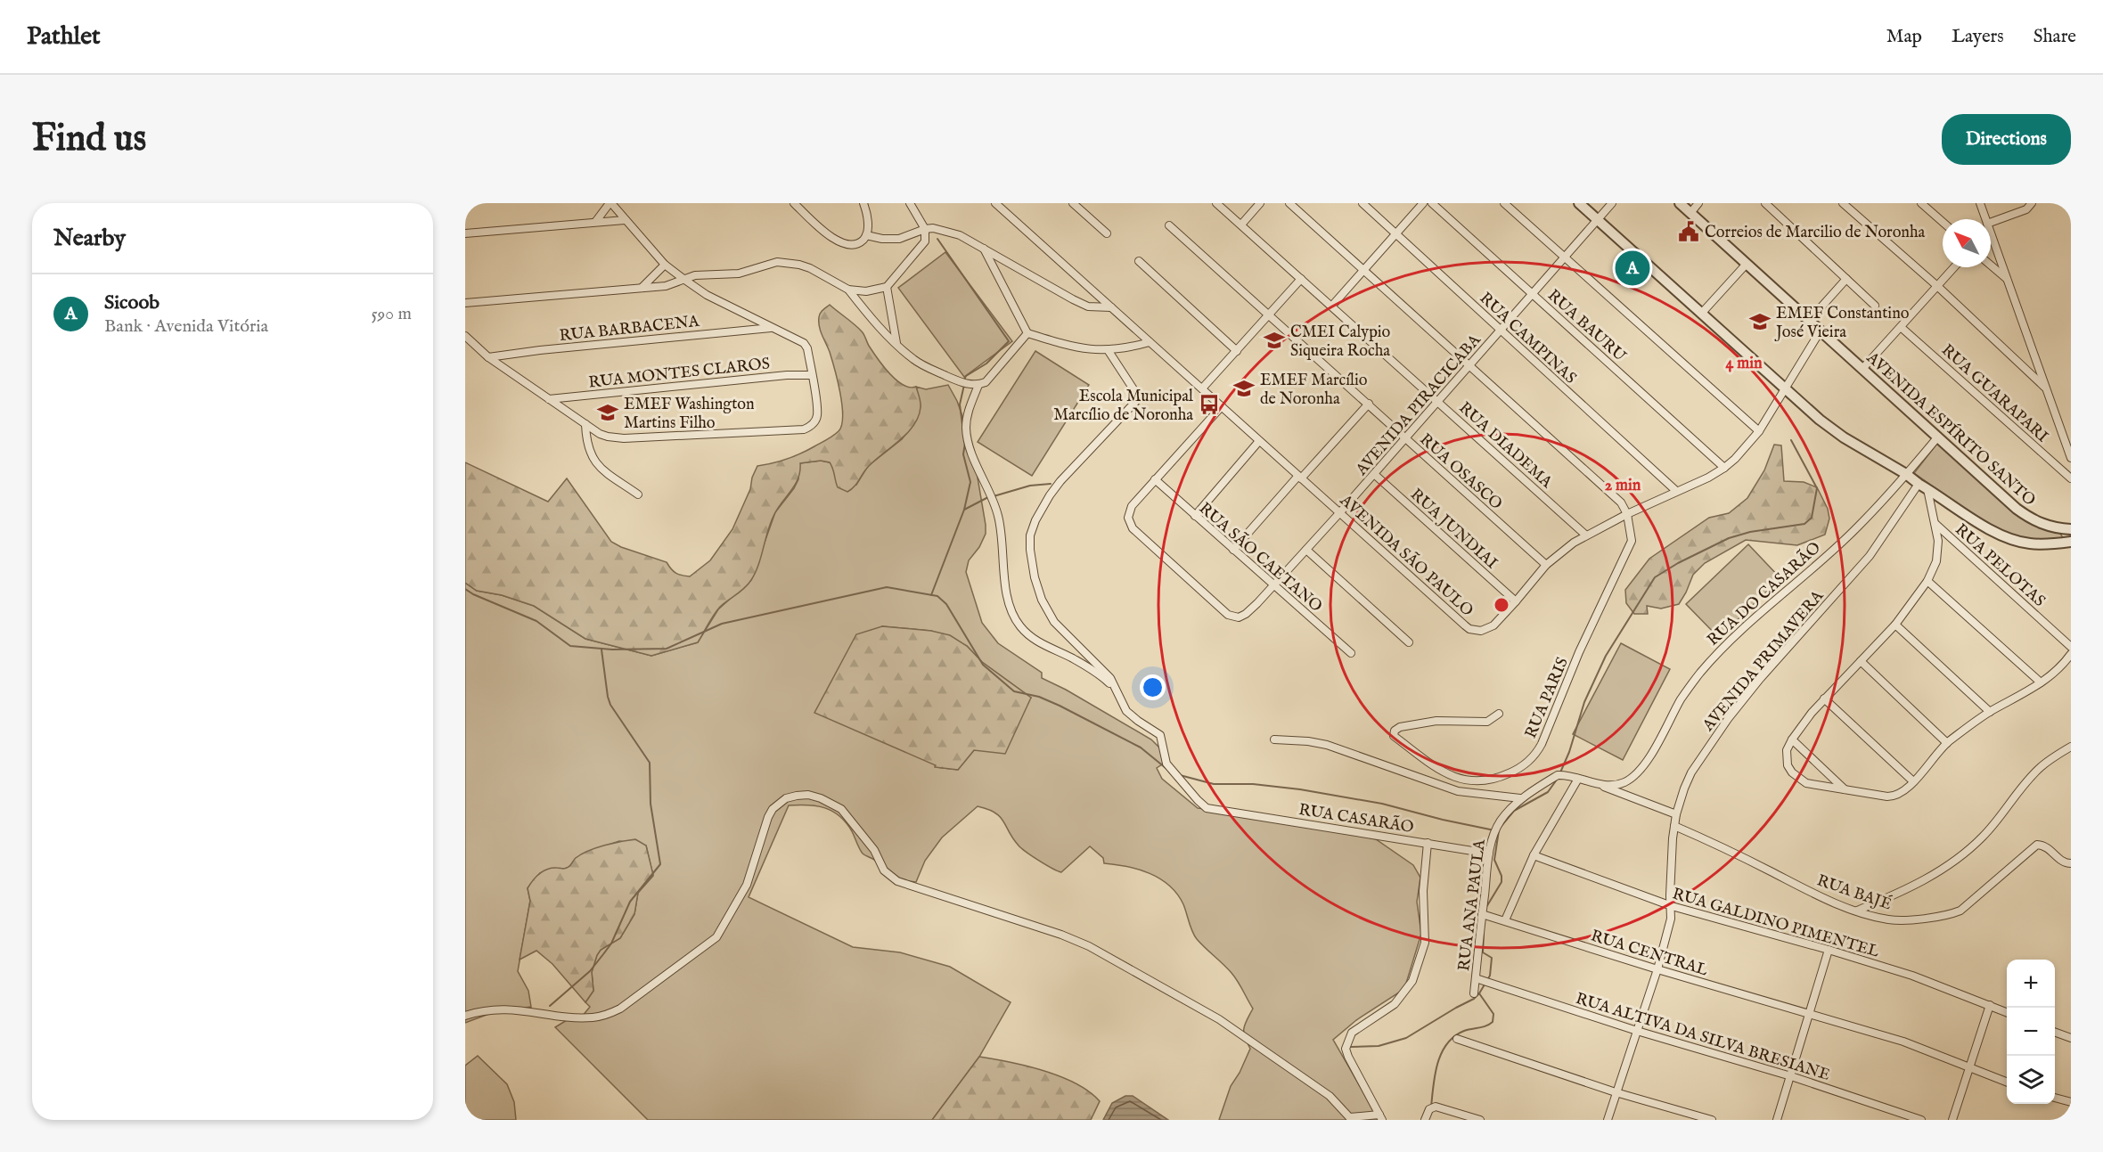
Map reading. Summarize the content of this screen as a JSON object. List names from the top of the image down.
{
  "streets": {
    "street": [
      "RUA BAURU",
      "RUA BARBACENA",
      "RUA CAMPINAS",
      "RUA MONTES CLAROS",
      "RUA GUARAPARI",
      "AVENIDA PIRACICABA",
      "AVENIDA ESPÍRITO SANTO",
      "RUA DIADEMA",
      "RUA OSASCO",
      "RUA JUNDIAI",
      "AVENIDA SÃO PAULO",
      "RUA SÃO CAETANO",
      "RUA PELOTAS",
      "RUA DO CASARÃO",
      "AVENIDA PRIMAVERA",
      "RUA PARIS",
      "RUA CASARÃO",
      "RUA BAJÉ",
      "RUA ANA PAULA",
      "RUA GALDINO PIMENTEL",
      "RUA CENTRAL",
      "RUA ALTIVA DA SILVA BRESIANE"
    ]
  },
  "crossings": [
    ["RUA BAURU", "AVENIDA PIRACICABA"],
    ["RUA BAURU", "AVENIDA SÃO PAULO"],
    ["RUA CAMPINAS", "AVENIDA PIRACICABA"],
    ["RUA CAMPINAS", "AVENIDA SÃO PAULO"],
    ["AVENIDA PIRACICABA", "RUA DIADEMA"],
    ["AVENIDA PIRACICABA", "RUA OSASCO"],
    ["AVENIDA PIRACICABA", "RUA JUNDIAI"],
    ["AVENIDA PIRACICABA", "AVENIDA SÃO PAULO"],
    ["AVENIDA PIRACICABA", "RUA SÃO CAETANO"],
    ["AVENIDA ESPÍRITO SANTO", "AVENIDA SÃO PAULO"],
    ["AVENIDA ESPÍRITO SANTO", "RUA DO CASARÃO"],
    ["RUA DIADEMA", "AVENIDA SÃO PAULO"],
    ["RUA OSASCO", "AVENIDA SÃO PAULO"],
    ["RUA JUNDIAI", "AVENIDA SÃO PAULO"],
    ["AVENIDA SÃO PAULO", "RUA PARIS"],
    ["RUA DO CASARÃO", "RUA ANA PAULA"],
    ["AVENIDA PRIMAVERA", "RUA BAJÉ"],
    ["AVENIDA PRIMAVERA", "RUA GALDINO PIMENTEL"],
    ["AVENIDA PRIMAVERA", "RUA CENTRAL"],
    ["AVENIDA PRIMAVERA", "RUA ALTIVA DA SILVA BRESIANE"],
    ["RUA CASARÃO", "RUA ANA PAULA"],
    ["RUA ANA PAULA", "RUA CENTRAL"],
    ["RUA ANA PAULA", "RUA ALTIVA DA SILVA BRESIANE"]
  ],
  "places": {
    "public building": ["Correios de Marcilio de Noronha"],
    "school or university": [
      "EMEF Constantino José Vieira",
      "CMEI Calypio Siqueira Rocha",
      "EMEF Marcílio de Noronha",
      "EMEF Washington Martins Filho"
    ],
    "bus stop": ["Escola Municipal Marcílio de Noronha"]
  },
  "north": "top left",
  "page": {
    "header": "Pathlet",
    "nav": ["Map", "Layers", "Share"],
    "buttons": "Directions",
    "title": "Find us",
    "heading": "Nearby",
    "pins": "A",
    "list": [
      {
        "mark": "A",
        "name": "Sicoob",
        "note": "Bank · Avenida Vitória",
        "value": "590 m"
      }
    ],
    "map_buttons": ["+", "−"]
  },
  "rings": ["4 min", "2 min"]
}
